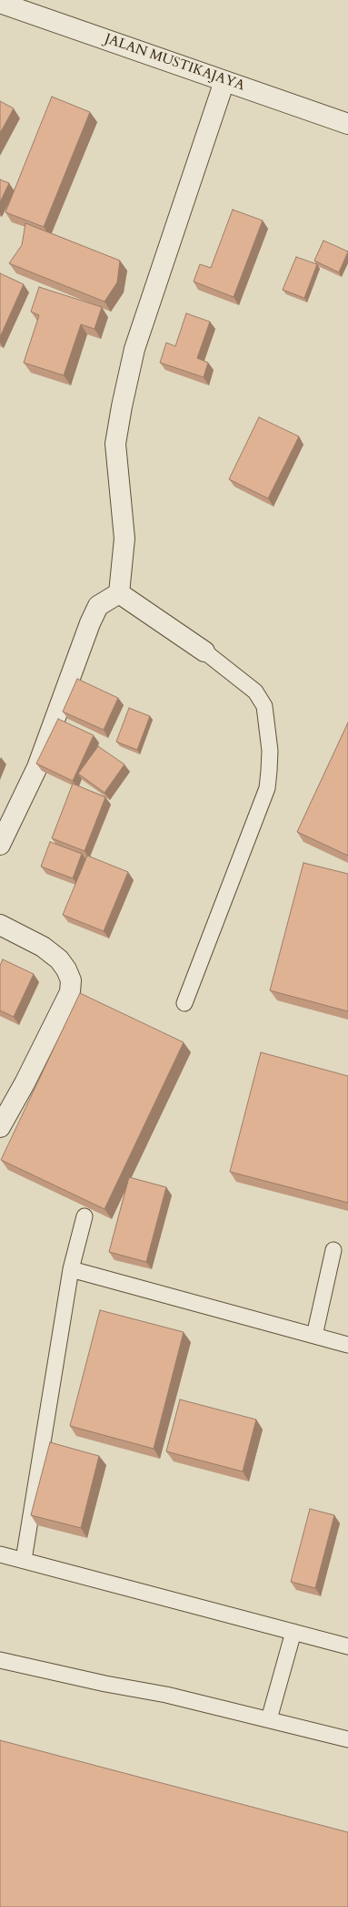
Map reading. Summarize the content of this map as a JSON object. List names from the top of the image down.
{
  "streets": {
    "street": ["JALAN MUSTIKAJAYA"]
  }
}
